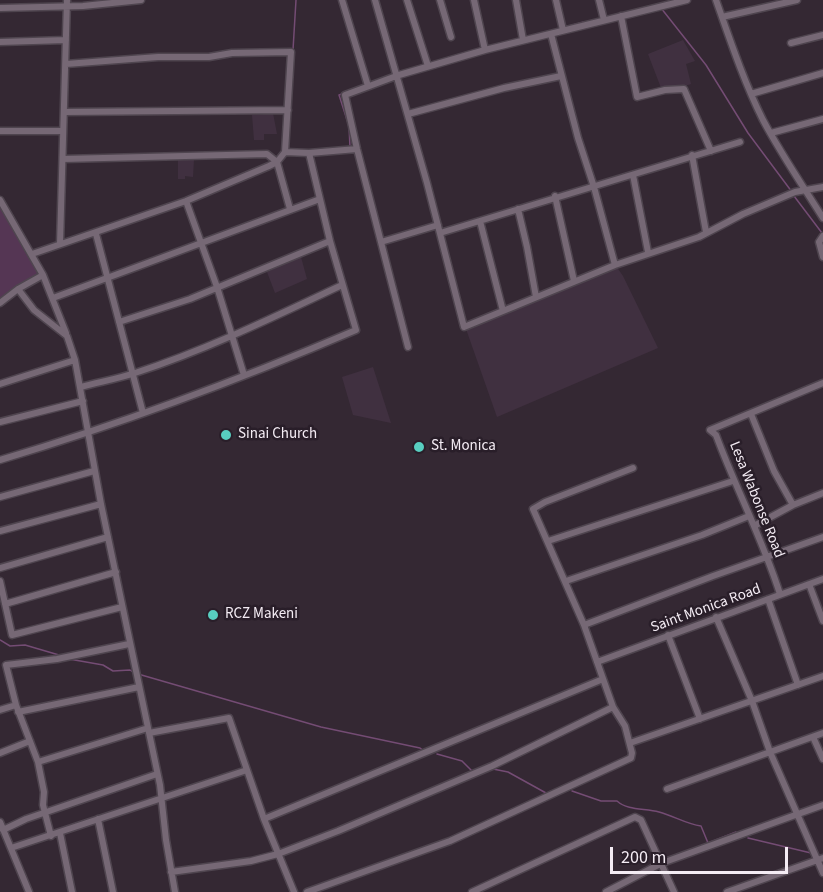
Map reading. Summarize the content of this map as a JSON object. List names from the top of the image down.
{
  "streets": {
    "street": ["Lesa Wabonse Road", "Saint Monica Road"]
  },
  "crossings": [
    ["Lesa Wabonse Road", "Saint Monica Road"]
  ],
  "places": ["Sinai Church", "St. Monica", "RCZ Makeni"],
  "scale_bar": "200 m"
}
